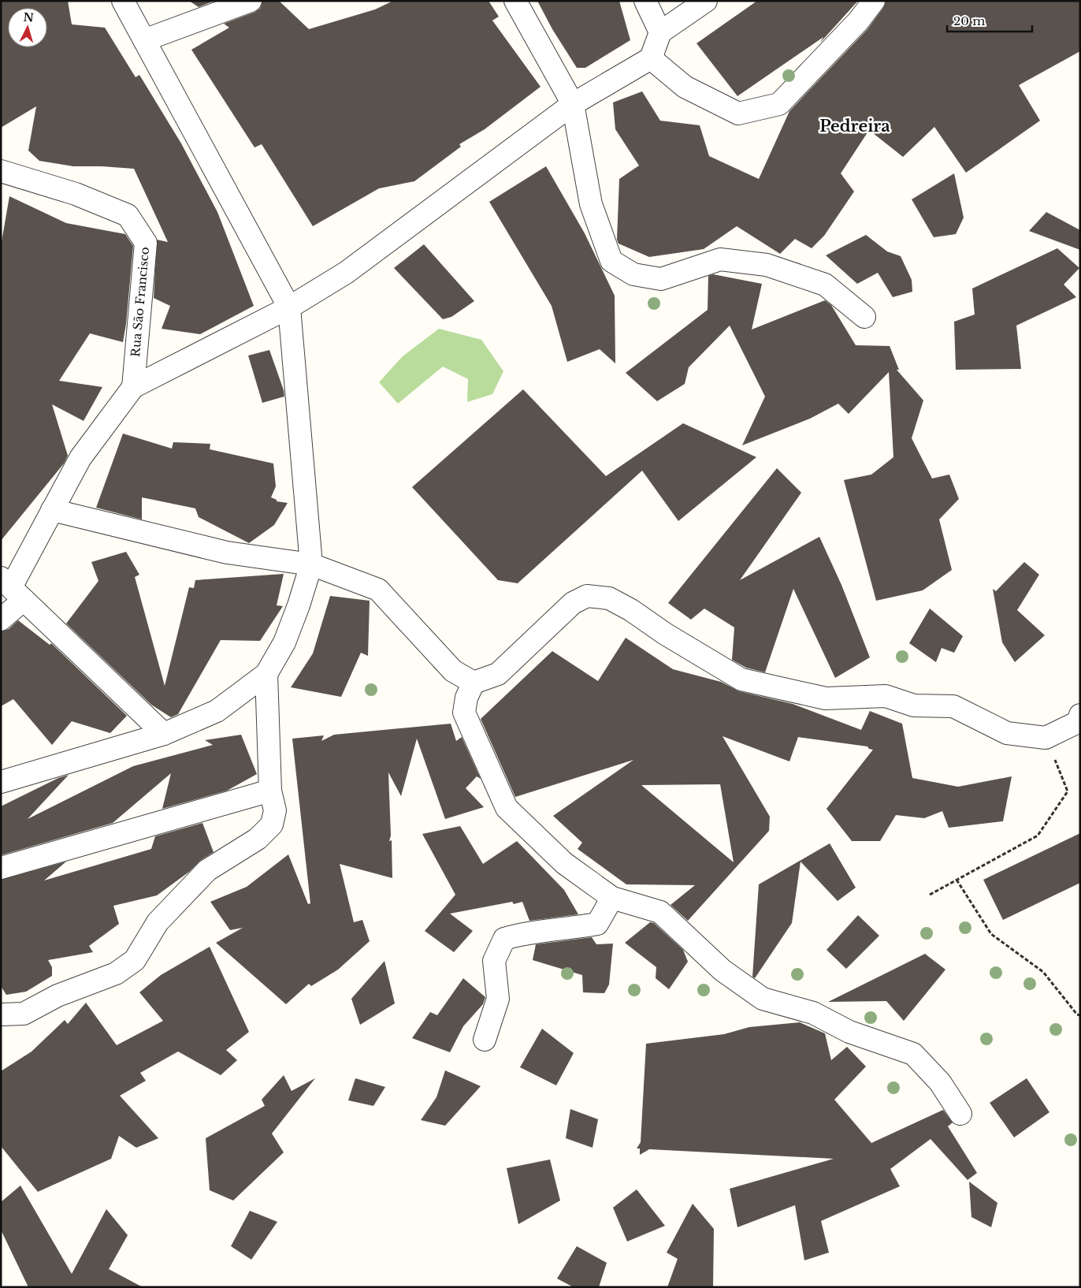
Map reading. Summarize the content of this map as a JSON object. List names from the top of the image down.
{
  "streets": {
    "street": ["Rua São Francisco"]
  },
  "districts": ["Pedreira"],
  "scale_bar": "20 m",
  "north": "top"
}
